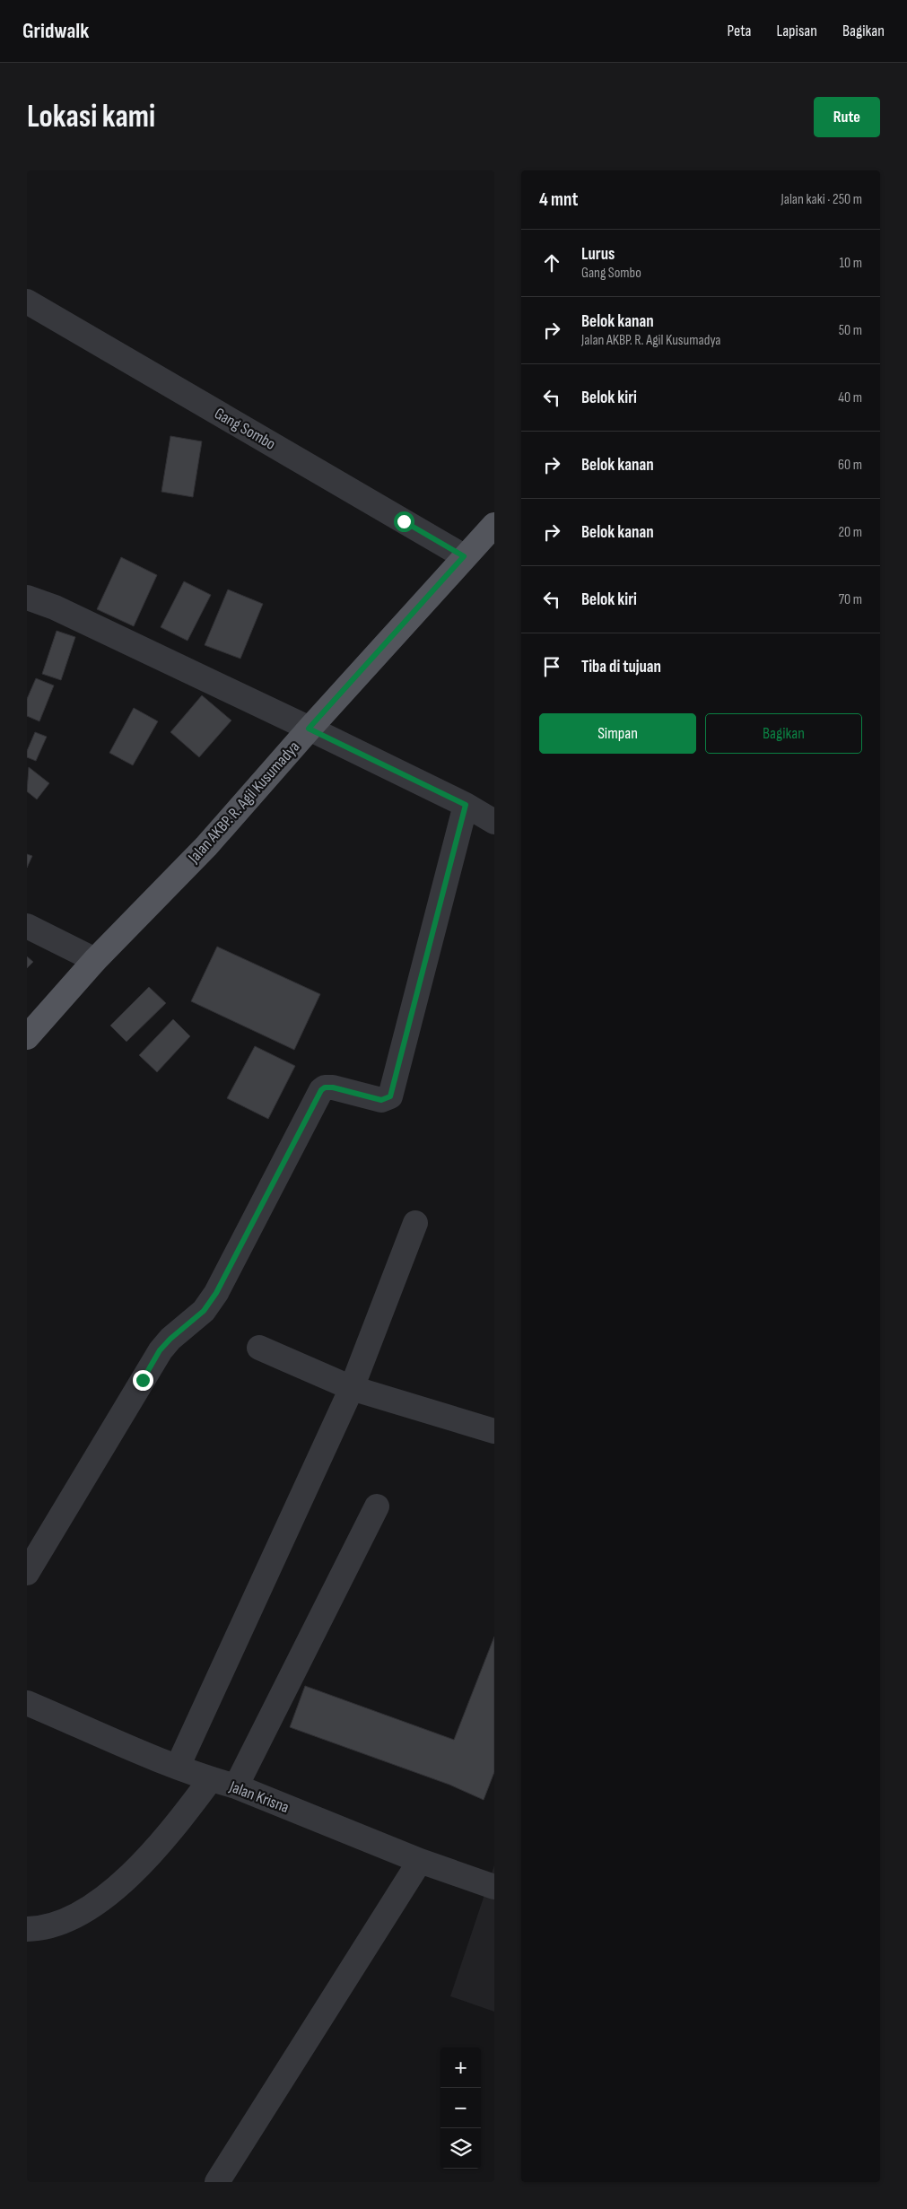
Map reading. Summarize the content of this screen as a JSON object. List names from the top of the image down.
{
  "streets": {
    "main road": ["Jalan AKBP. R. Agil Kusumadya"],
    "street": ["Gang Sombo", "Jalan Krisna"]
  },
  "crossings": [
    ["Gang Sombo", "Jalan AKBP. R. Agil Kusumadya"]
  ],
  "page": {
    "header": "Gridwalk",
    "nav": ["Peta", "Lapisan", "Bagikan"],
    "buttons": [
      "Rute",
      ["Simpan", "Bagikan"]
    ],
    "title": "Lokasi kami",
    "heading": ["4 mnt", "Jalan kaki · 250 m"],
    "list": [
      ["Lurus", "Gang Sombo", "10 m"],
      ["Belok kanan", "Jalan AKBP. R. Agil Kusumadya", "50 m"],
      ["Belok kiri", "40 m"],
      ["Belok kanan", "60 m"],
      ["Belok kanan", "20 m"],
      ["Belok kiri", "70 m"],
      "Tiba di tujuan"
    ],
    "map_buttons": ["+", "−"]
  }
}
